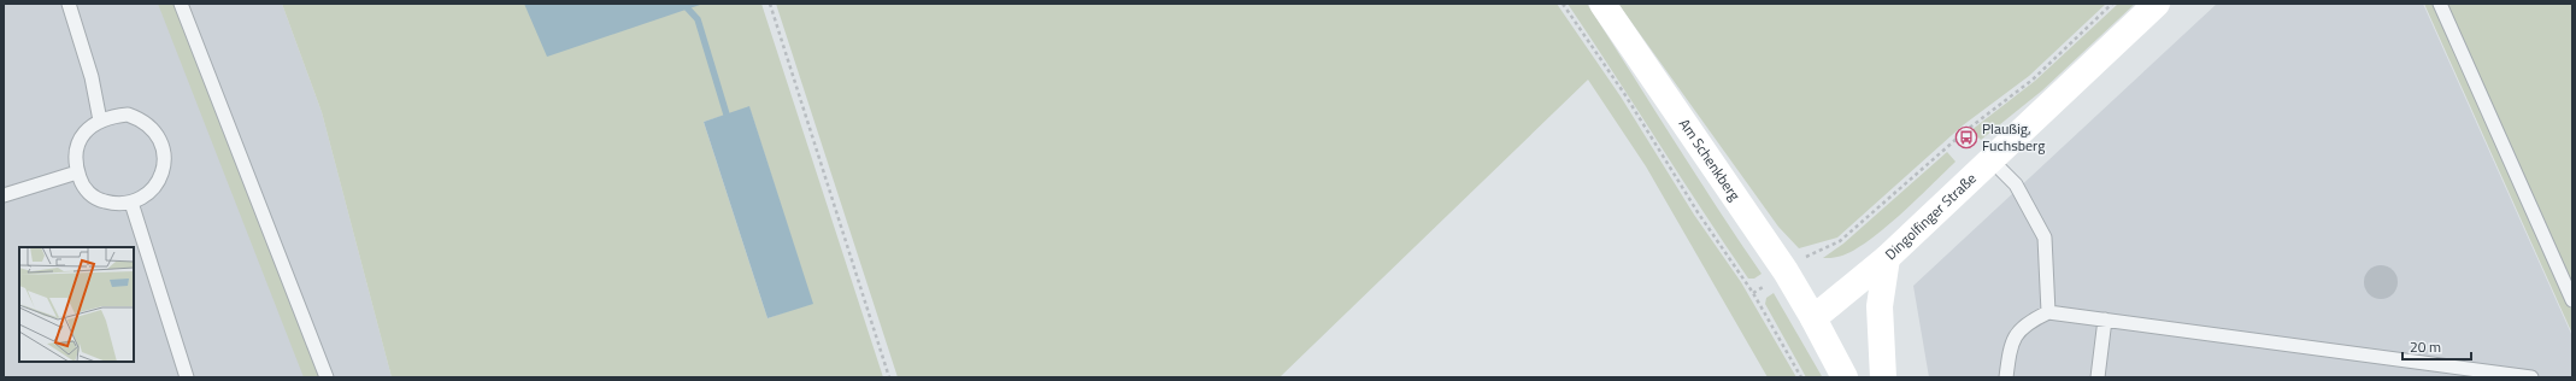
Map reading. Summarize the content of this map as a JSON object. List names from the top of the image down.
{
  "streets": {
    "street": ["Am Schenkberg", "Dingolfinger Straße"]
  },
  "crossings": [
    ["Am Schenkberg", "Dingolfinger Straße"]
  ],
  "places": {
    "bus stop": ["Plaußig, Fuchsberg"]
  },
  "scale_bar": "20 m"
}
